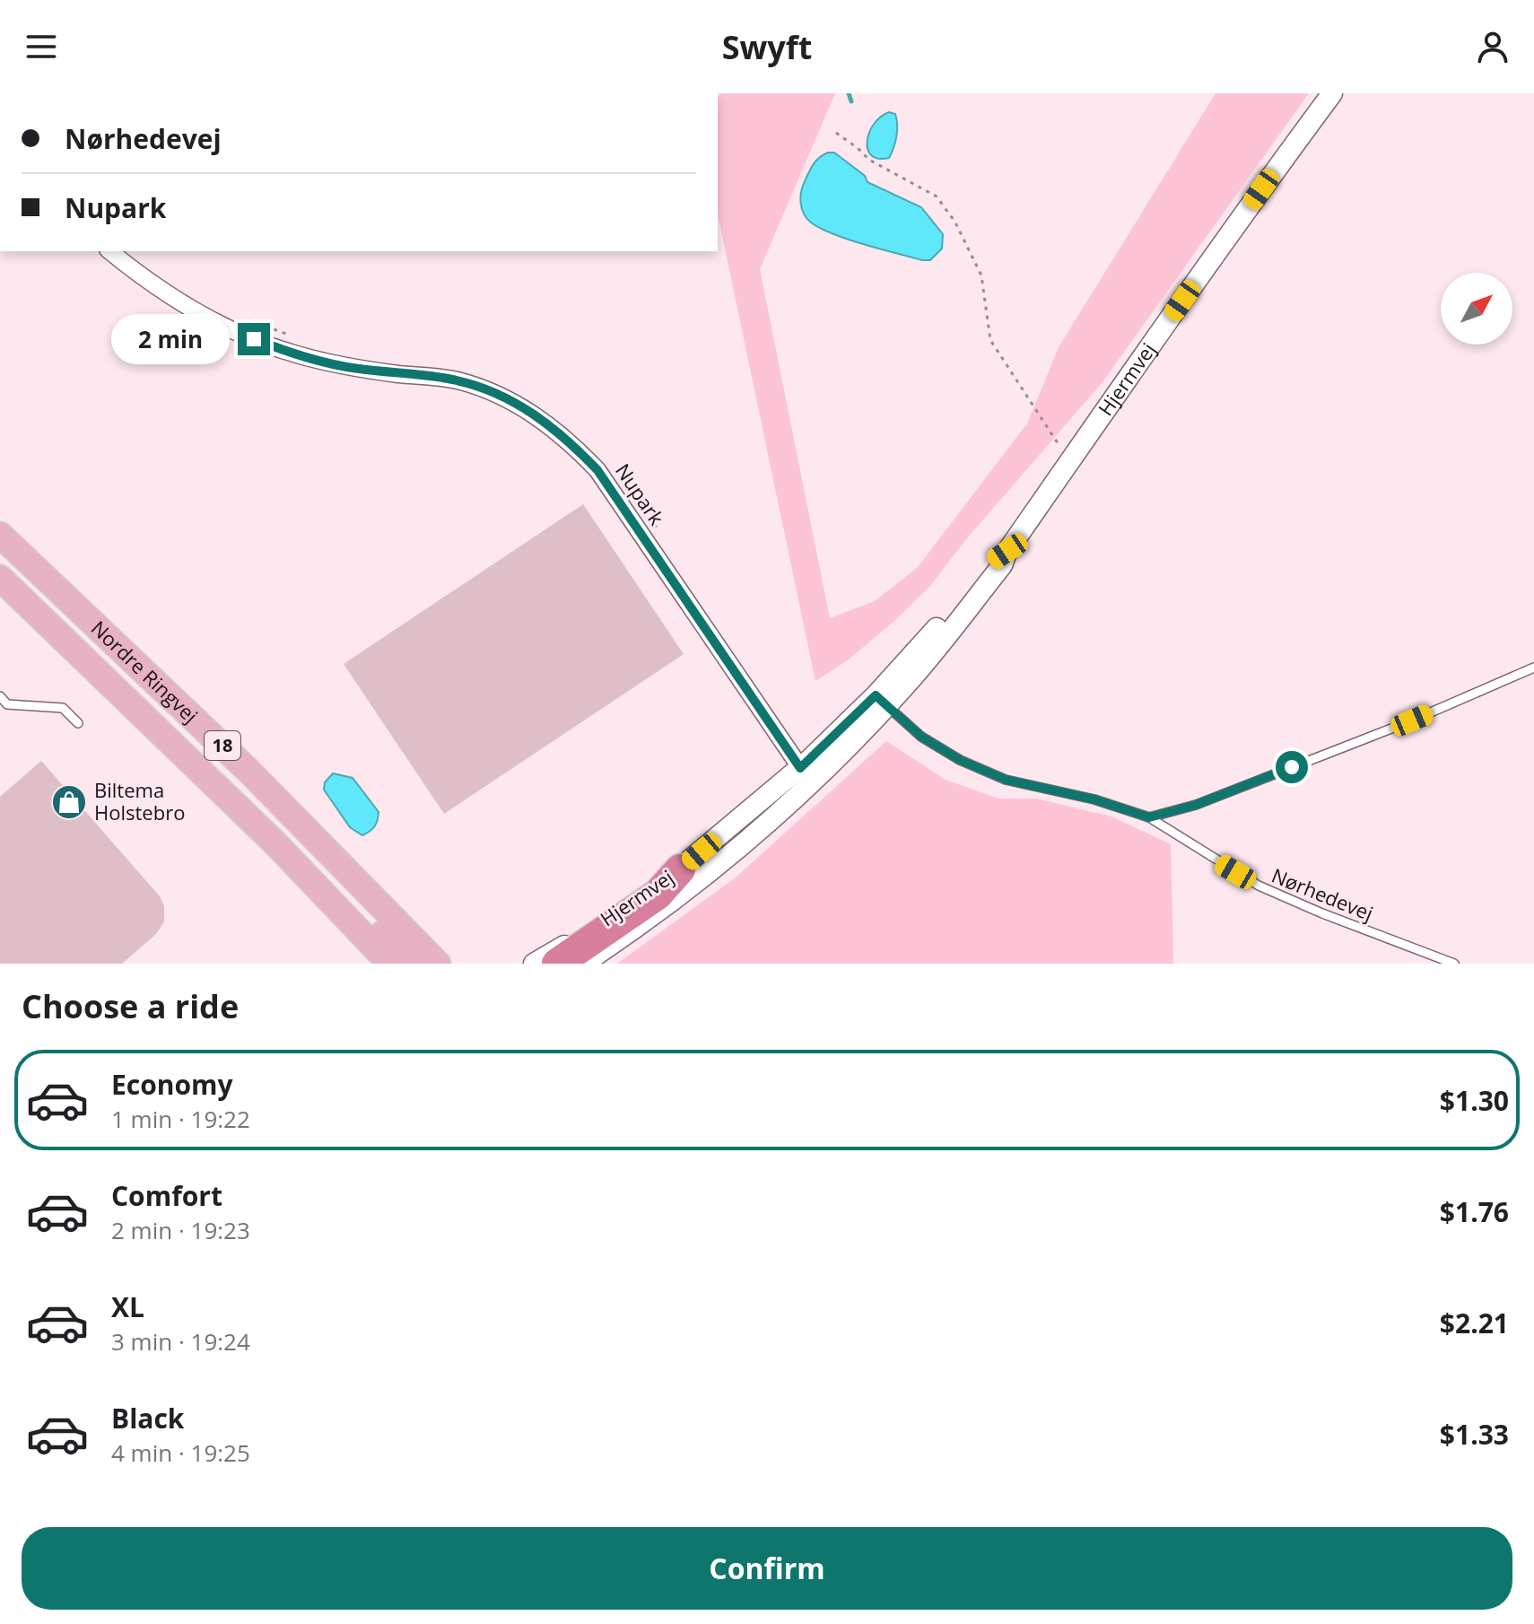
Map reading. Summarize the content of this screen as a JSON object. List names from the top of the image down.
{
  "streets": {
    "main road": ["Nordre Ringvej", "18"],
    "street": ["Hjermvej", "Nupark"],
    "lane": ["Nørhedevej"]
  },
  "crossings": [
    ["Hjermvej", "Nupark"],
    ["Hjermvej", "Nørhedevej"]
  ],
  "places": {
    "shop": ["Biltema Holstebro"]
  },
  "north": "top right",
  "page": {
    "header": "Swyft",
    "banner": ["Nørhedevej", "Nupark"],
    "bubble": "2 min",
    "heading": "Choose a ride",
    "list": [
      {
        "name": "Economy",
        "note": "1 min · 19:22",
        "value": "$1.30"
      },
      {
        "name": "Comfort",
        "note": "2 min · 19:23",
        "value": "$1.76"
      },
      {
        "name": "XL",
        "note": "3 min · 19:24",
        "value": "$2.21"
      },
      {
        "name": "Black",
        "note": "4 min · 19:25",
        "value": "$1.33"
      }
    ],
    "buttons": "Confirm"
  }
}
